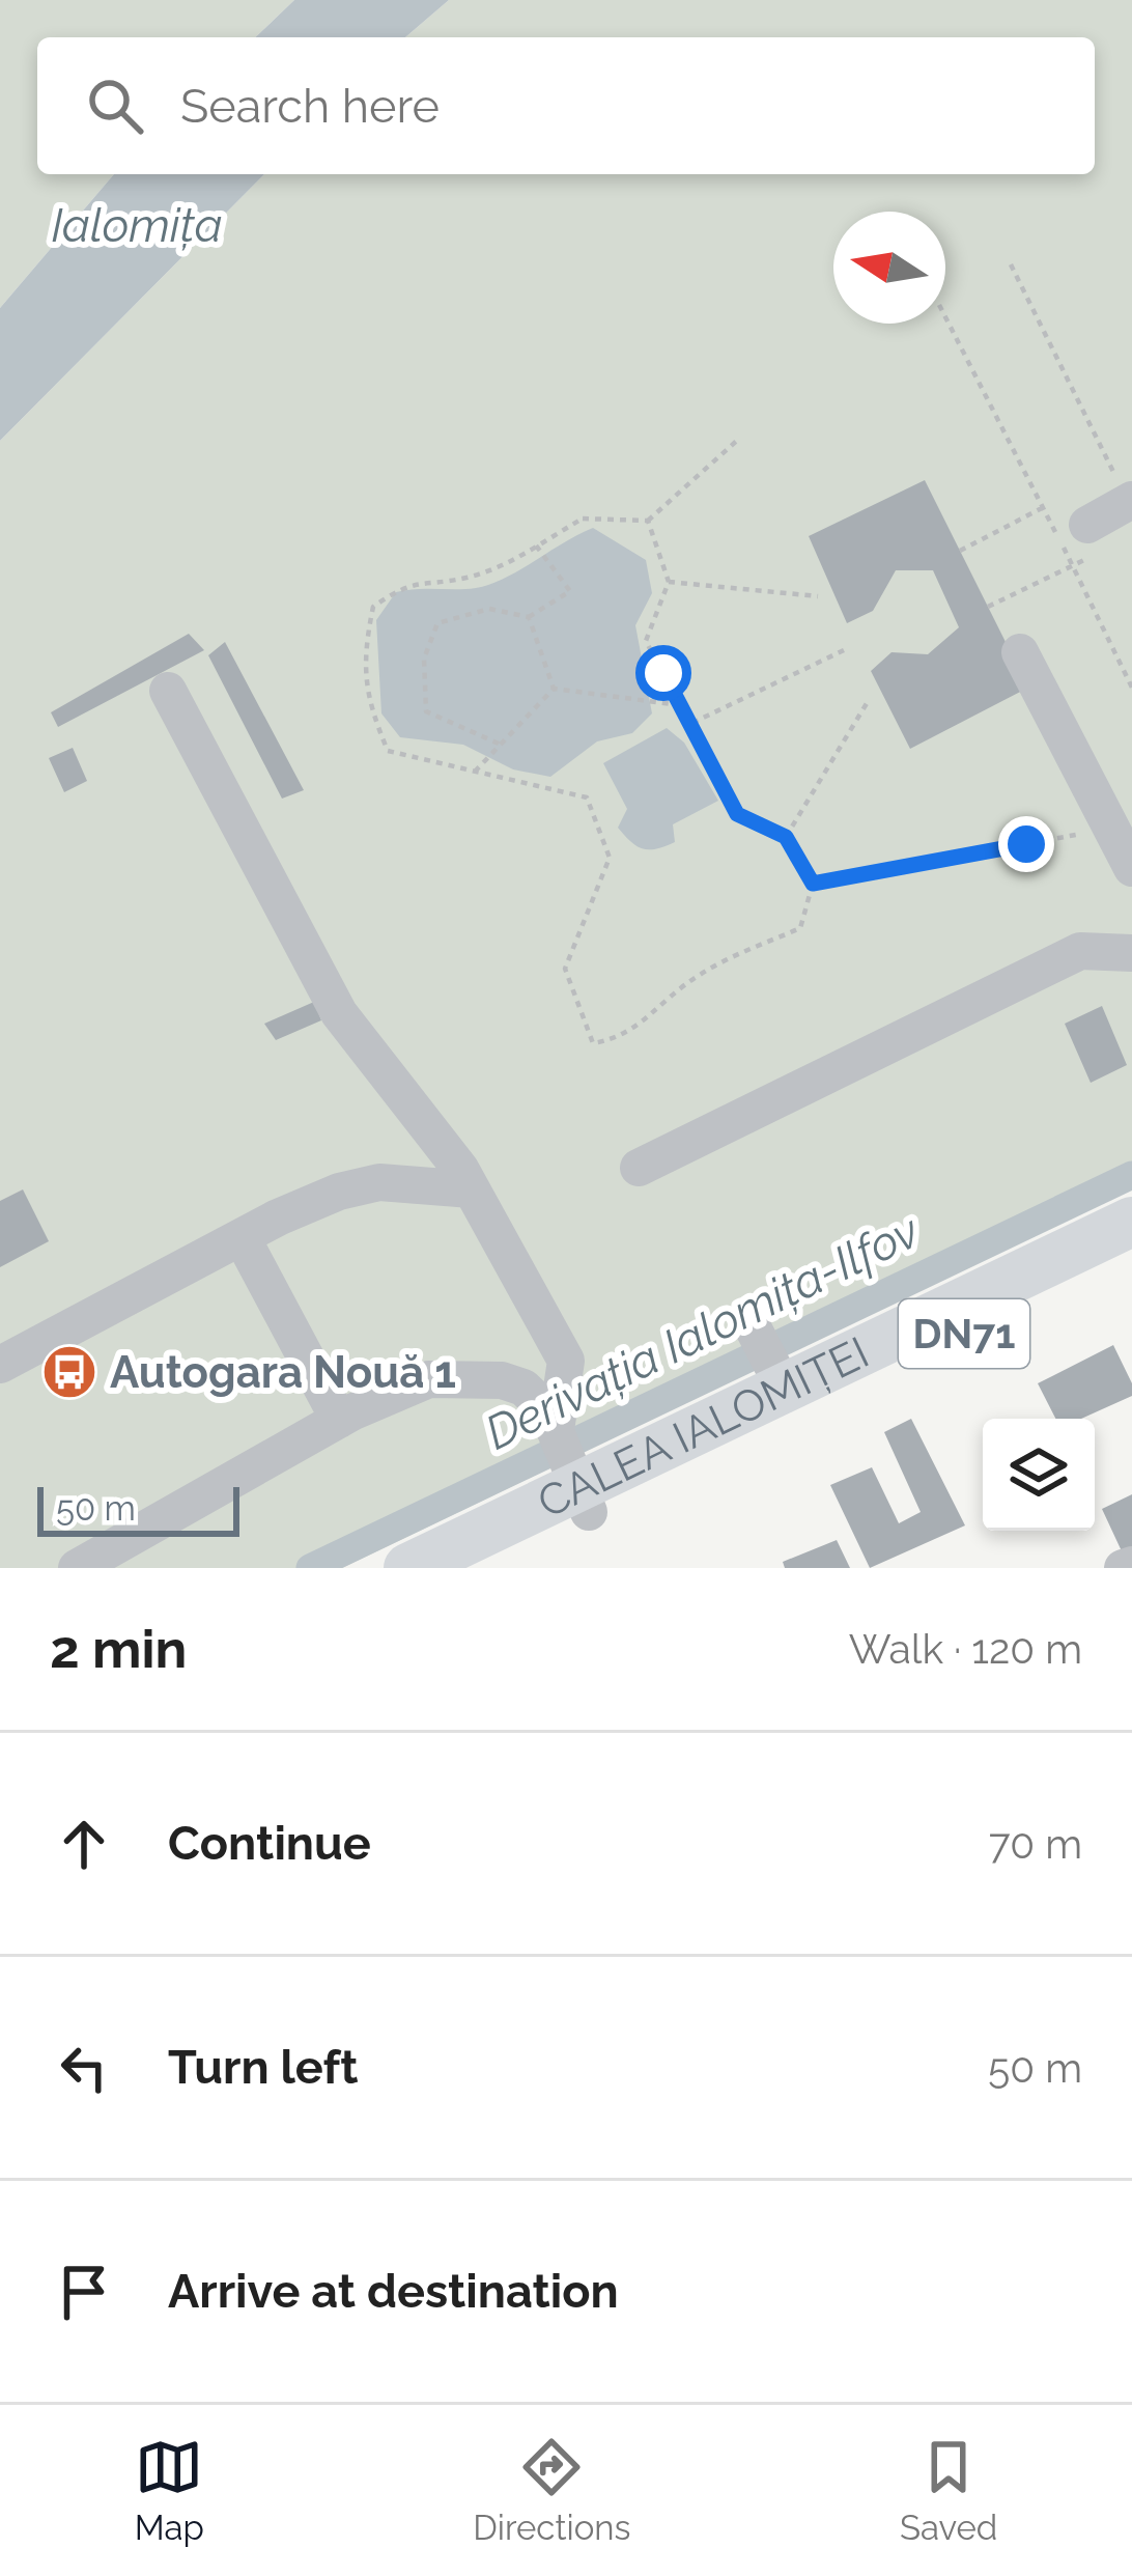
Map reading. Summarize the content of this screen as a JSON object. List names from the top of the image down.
{
  "streets": {
    "main road": ["DN71", "CALEA IALOMIȚEI"]
  },
  "water": ["Ialomița", "Derivația Ialomița-Ilfov"],
  "places": {
    "bus stop": ["Autogara Nouă 1"]
  },
  "scale_bar": "50 m",
  "north": "left",
  "page": {
    "search": "Search here",
    "scale": "50 m",
    "heading": ["2 min", "Walk · 120 m"],
    "list": [
      ["Continue", "70 m"],
      ["Turn left", "50 m"],
      "Arrive at destination"
    ],
    "nav": ["Map", "Directions", "Saved"]
  }
}
